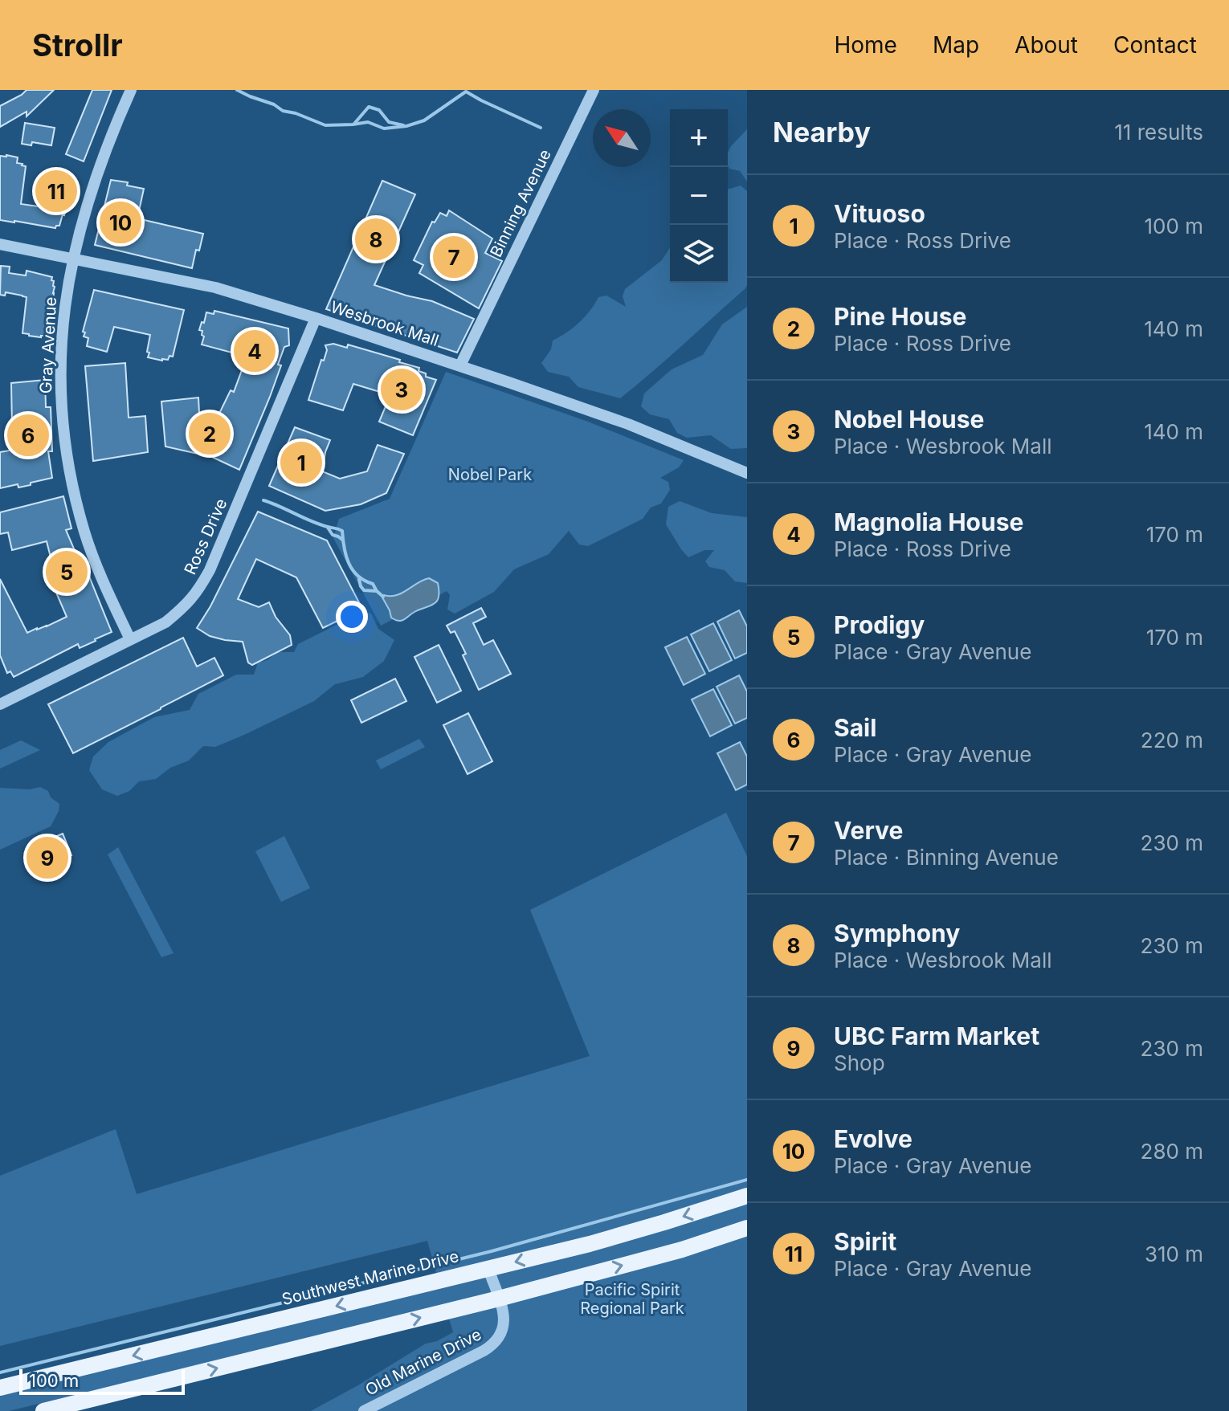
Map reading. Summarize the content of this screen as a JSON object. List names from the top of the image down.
{
  "streets": {
    "main road": ["Southwest Marine Drive"],
    "street": [
      "Binning Avenue",
      "Wesbrook Mall",
      "Gray Avenue",
      "Ross Drive",
      "Old Marine Drive"
    ]
  },
  "crossings": [
    ["Binning Avenue", "Wesbrook Mall"],
    ["Wesbrook Mall", "Gray Avenue"],
    ["Wesbrook Mall", "Ross Drive"],
    ["Gray Avenue", "Ross Drive"],
    ["Southwest Marine Drive", "Old Marine Drive"]
  ],
  "parks": ["Nobel Park", "Pacific Spirit Regional Park"],
  "scale_bar": "100 m",
  "north": "top left",
  "page": {
    "header": "Strollr",
    "nav": [
      "Home",
      "Map",
      "About",
      "Contact"
    ],
    "heading": ["Nearby", "11 results"],
    "map_buttons": ["+", "−"],
    "pins": [
      "11",
      "10",
      "8",
      "7",
      "4",
      "3",
      "2",
      "6",
      "1",
      "5",
      "9"
    ],
    "list": [
      {
        "mark": "1",
        "name": "Vituoso",
        "note": "Place · Ross Drive",
        "value": "100 m"
      },
      {
        "mark": "2",
        "name": "Pine House",
        "note": "Place · Ross Drive",
        "value": "140 m"
      },
      {
        "mark": "3",
        "name": "Nobel House",
        "note": "Place · Wesbrook Mall",
        "value": "140 m"
      },
      {
        "mark": "4",
        "name": "Magnolia House",
        "note": "Place · Ross Drive",
        "value": "170 m"
      },
      {
        "mark": "5",
        "name": "Prodigy",
        "note": "Place · Gray Avenue",
        "value": "170 m"
      },
      {
        "mark": "6",
        "name": "Sail",
        "note": "Place · Gray Avenue",
        "value": "220 m"
      },
      {
        "mark": "7",
        "name": "Verve",
        "note": "Place · Binning Avenue",
        "value": "230 m"
      },
      {
        "mark": "8",
        "name": "Symphony",
        "note": "Place · Wesbrook Mall",
        "value": "230 m"
      },
      {
        "mark": "9",
        "name": "UBC Farm Market",
        "note": "Shop",
        "value": "230 m"
      },
      {
        "mark": "10",
        "name": "Evolve",
        "note": "Place · Gray Avenue",
        "value": "280 m"
      },
      {
        "mark": "11",
        "name": "Spirit",
        "note": "Place · Gray Avenue",
        "value": "310 m"
      }
    ],
    "scale": "100 m"
  }
}
